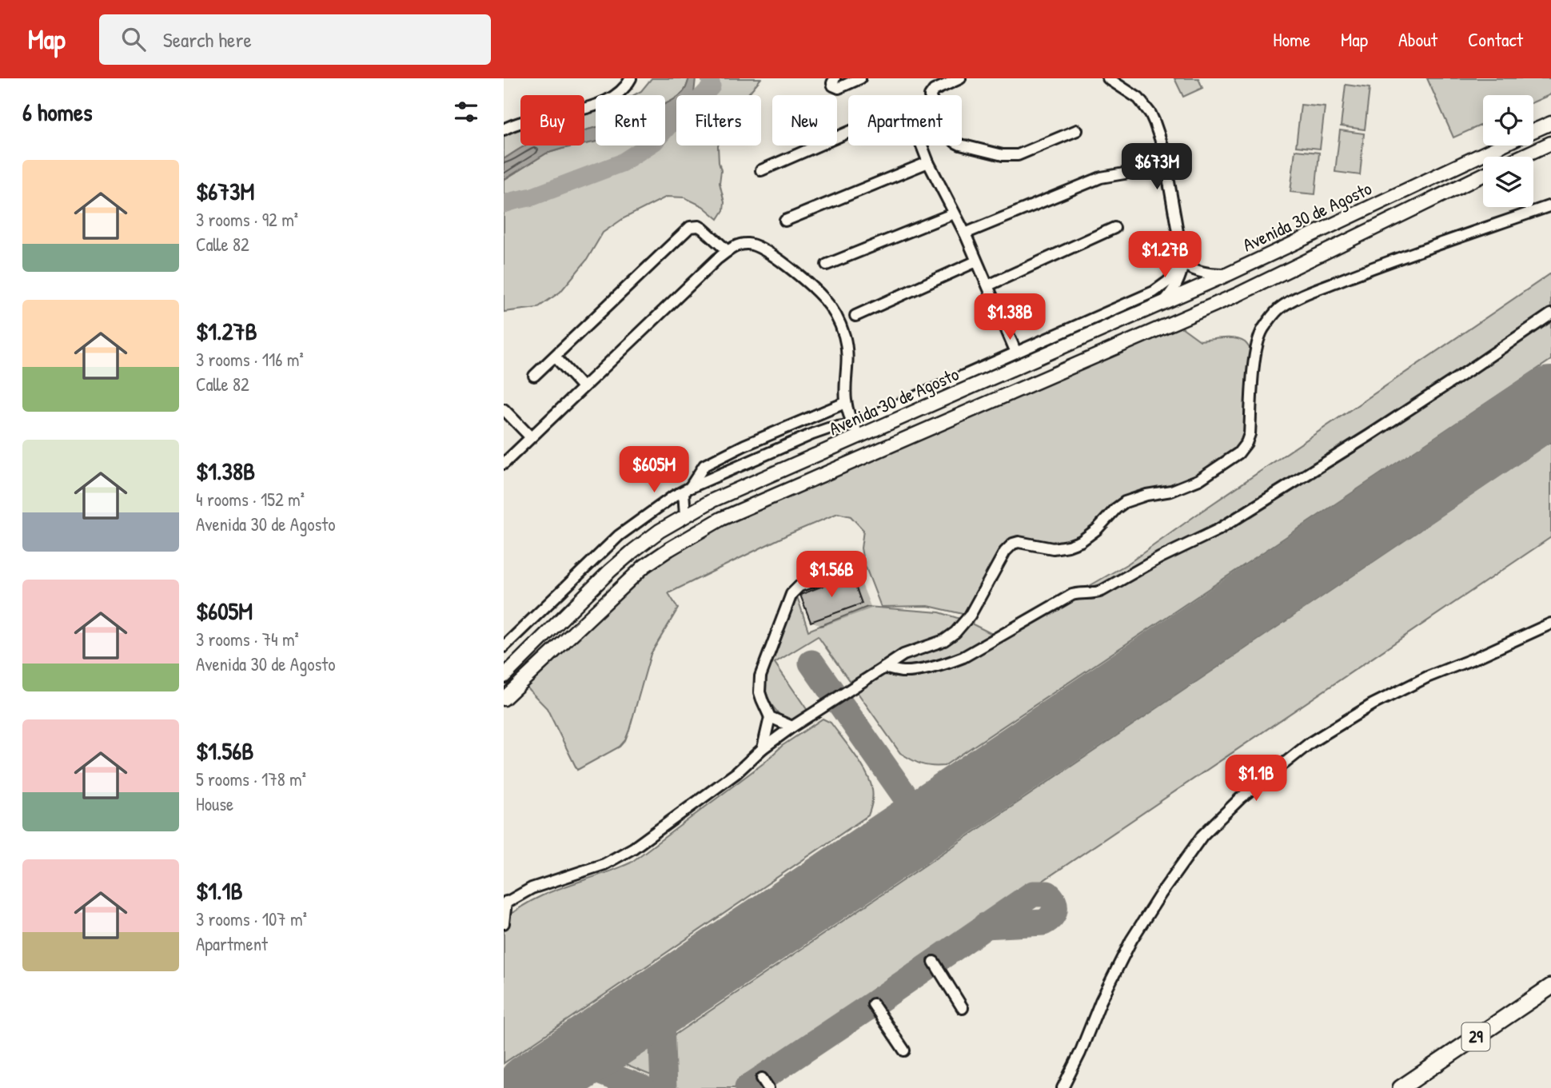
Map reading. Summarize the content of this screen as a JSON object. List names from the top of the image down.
{
  "streets": {
    "highway": ["29"],
    "main road": ["Avenida 30 de Agosto"]
  },
  "page": {
    "header": "Map",
    "search": "Search here",
    "nav": [
      "Home",
      "Map",
      "About",
      "Contact"
    ],
    "heading": "6 homes",
    "chip": [
      "Buy",
      "Rent",
      "Filters",
      "New",
      "Apartment"
    ],
    "price": [
      "$673M",
      "$1.27B",
      "$1.38B",
      "$605M",
      "$1.56B",
      "$1.1B"
    ],
    "list": [
      {
        "name": "$673M",
        "note": "3 rooms · 92 m² · Calle 82"
      },
      {
        "name": "$1.27B",
        "note": "3 rooms · 116 m² · Calle 82"
      },
      {
        "name": "$1.38B",
        "note": "4 rooms · 152 m² · Avenida 30 de Agosto"
      },
      {
        "name": "$605M",
        "note": "3 rooms · 74 m² · Avenida 30 de Agosto"
      },
      {
        "name": "$1.56B",
        "note": "5 rooms · 178 m² · House"
      },
      {
        "name": "$1.1B",
        "note": "3 rooms · 107 m² · Apartment"
      }
    ]
  }
}
